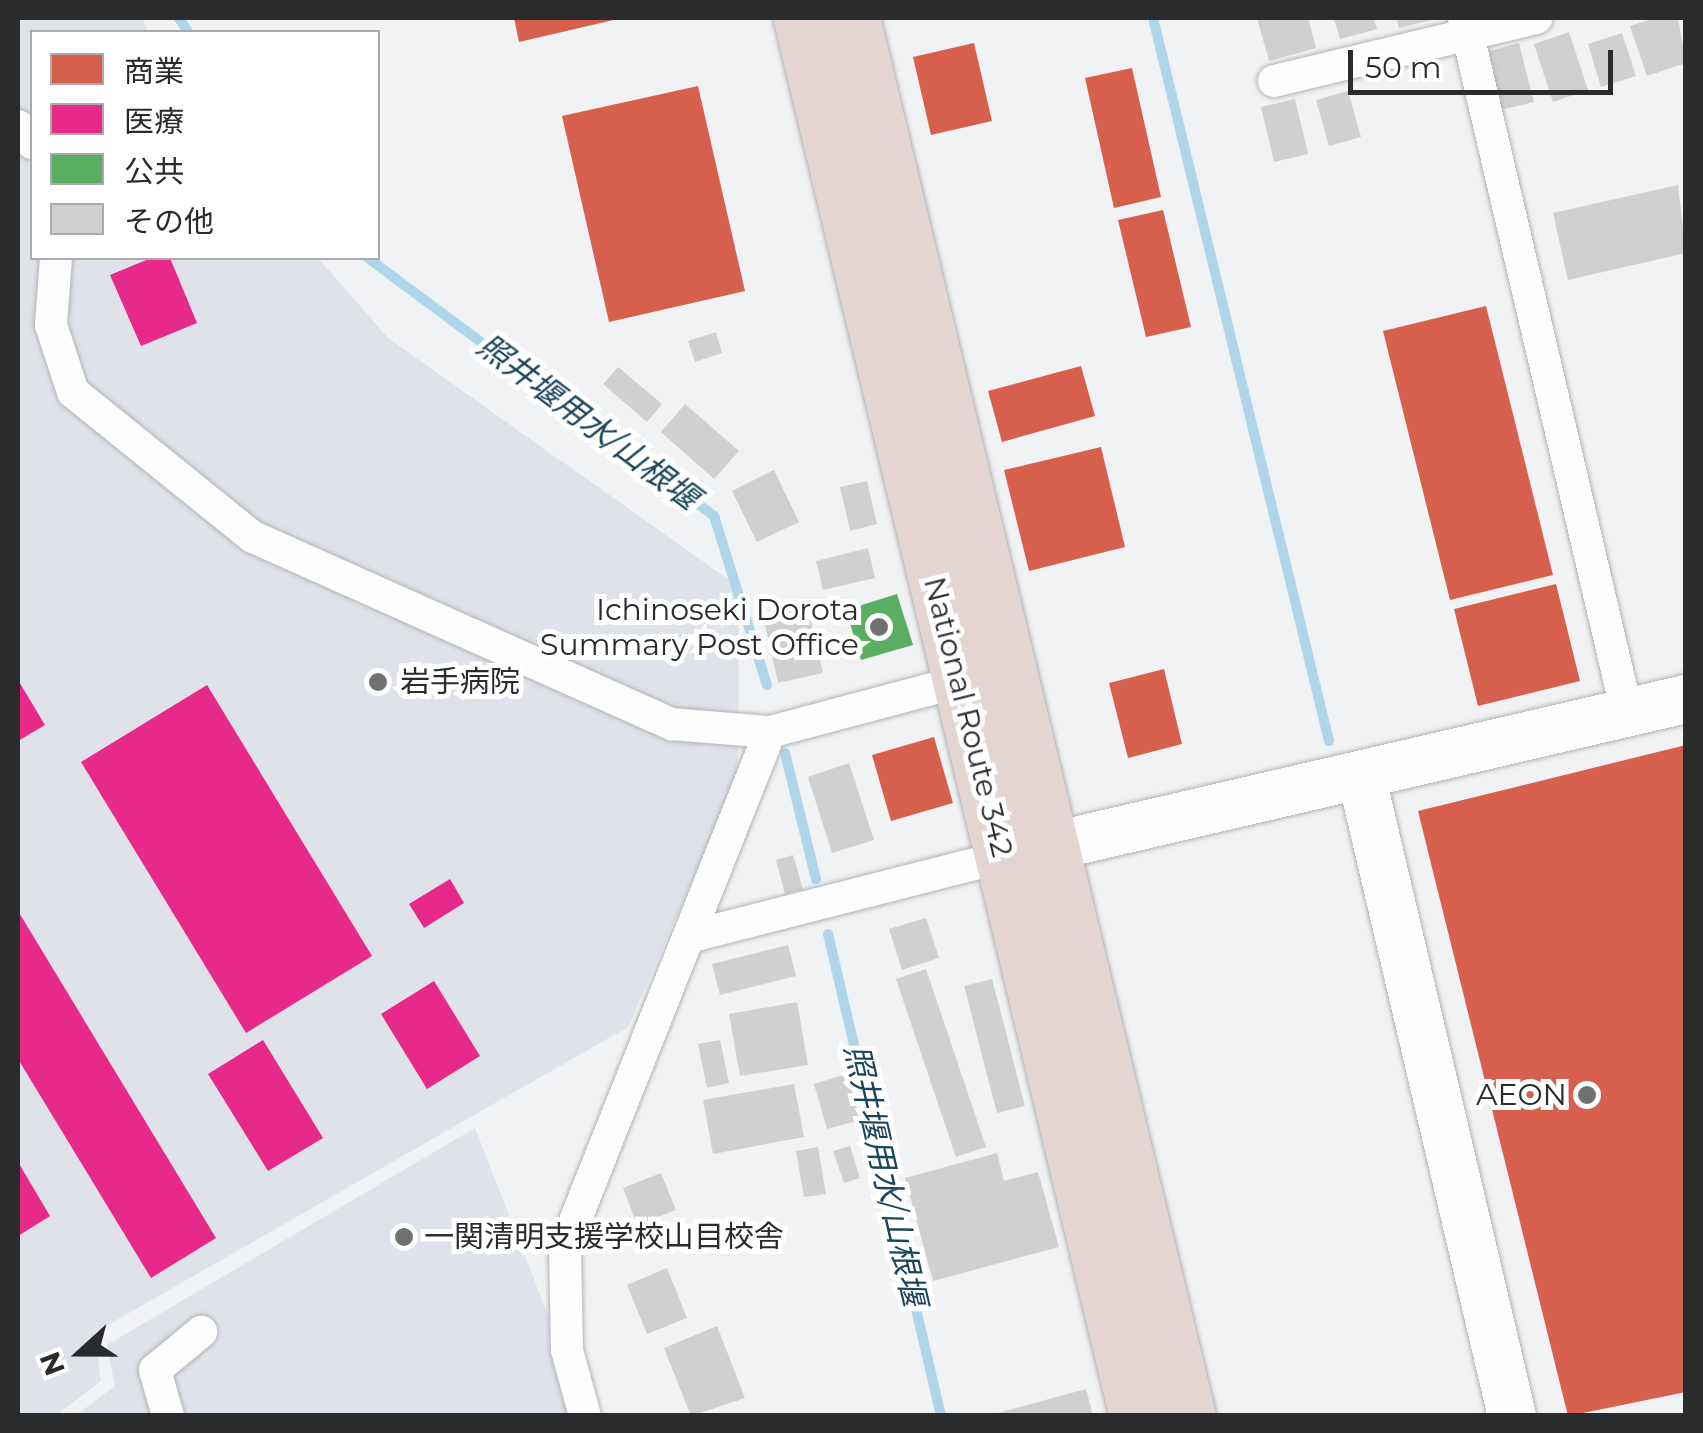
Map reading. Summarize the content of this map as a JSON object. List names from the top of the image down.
{
  "streets": {
    "highway": ["National Route 342"]
  },
  "water": ["照井堰用水/山根堰"],
  "places": [
    "Ichinoseki Dorota Summary Post Office",
    "岩手病院",
    "AEON",
    "一関清明支援学校山目校舎"
  ],
  "legend": [
    "商業",
    "医療",
    "公共",
    "その他"
  ],
  "scale_bar": "50 m",
  "north": "left"
}
